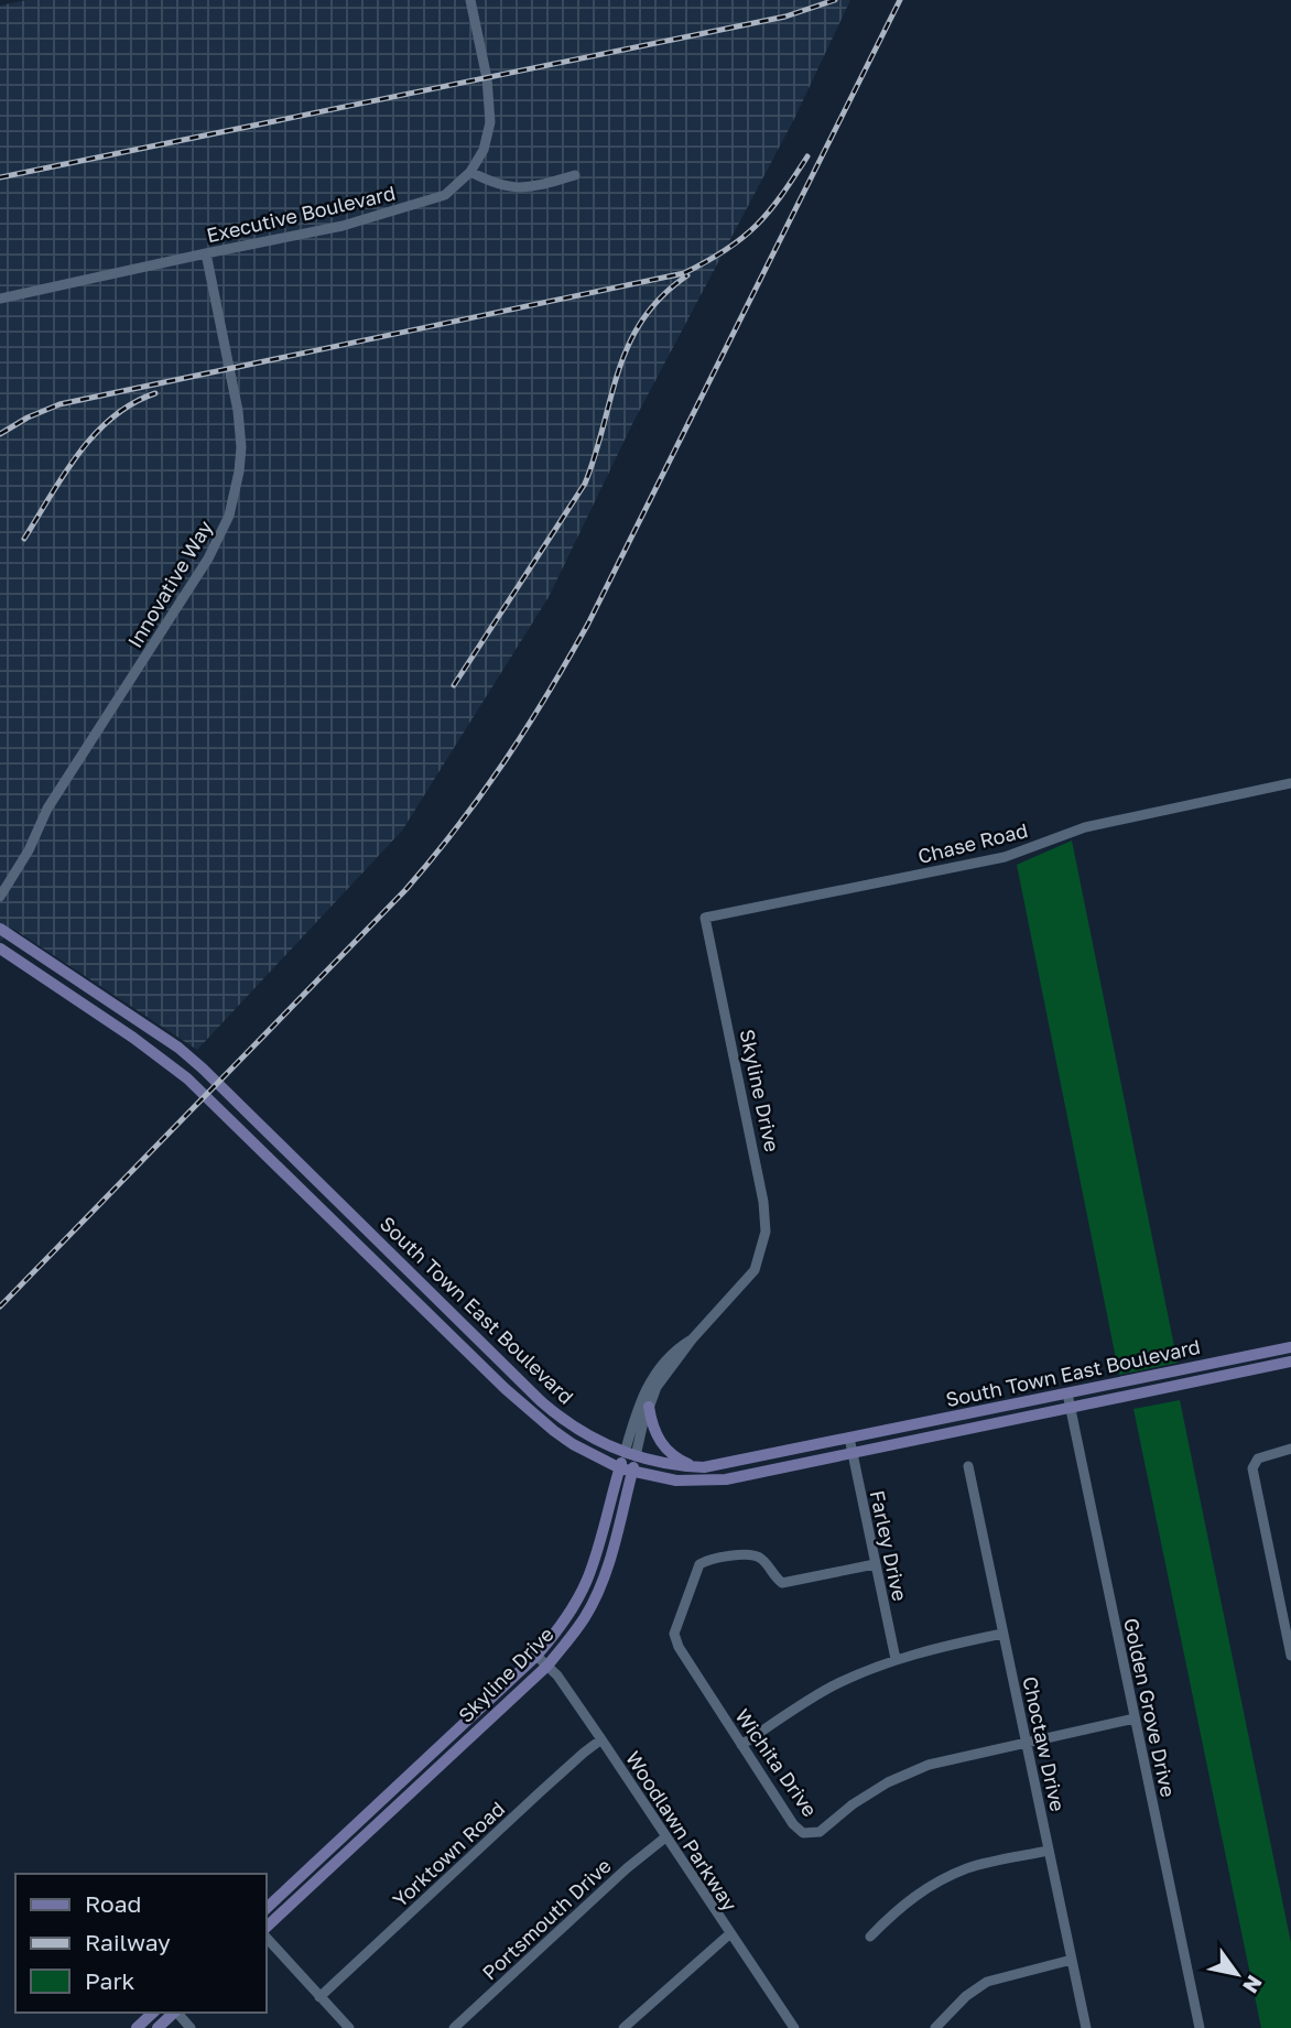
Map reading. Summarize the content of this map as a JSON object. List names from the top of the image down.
{
  "streets": {
    "main road": ["Skyline Drive", "South Town East Boulevard"],
    "street": [
      "Executive Boulevard",
      "Innovative Way",
      "Chase Road",
      "Farley Drive",
      "Golden Grove Drive",
      "Choctaw Drive",
      "Wichita Drive",
      "Woodlawn Parkway",
      "Yorktown Road",
      "Portsmouth Drive"
    ]
  },
  "crossings": [
    ["Executive Boulevard", "Innovative Way"],
    ["Chase Road", "Skyline Drive"],
    ["Skyline Drive", "South Town East Boulevard"],
    ["Skyline Drive", "Woodlawn Parkway"],
    ["South Town East Boulevard", "Farley Drive"],
    ["South Town East Boulevard", "Golden Grove Drive"],
    ["Farley Drive", "Wichita Drive"],
    ["Golden Grove Drive", "Wichita Drive"],
    ["Choctaw Drive", "Wichita Drive"],
    ["Woodlawn Parkway", "Yorktown Road"],
    ["Woodlawn Parkway", "Portsmouth Drive"]
  ],
  "legend": ["Road", "Railway", "Park"],
  "north": "bottom right"
}
